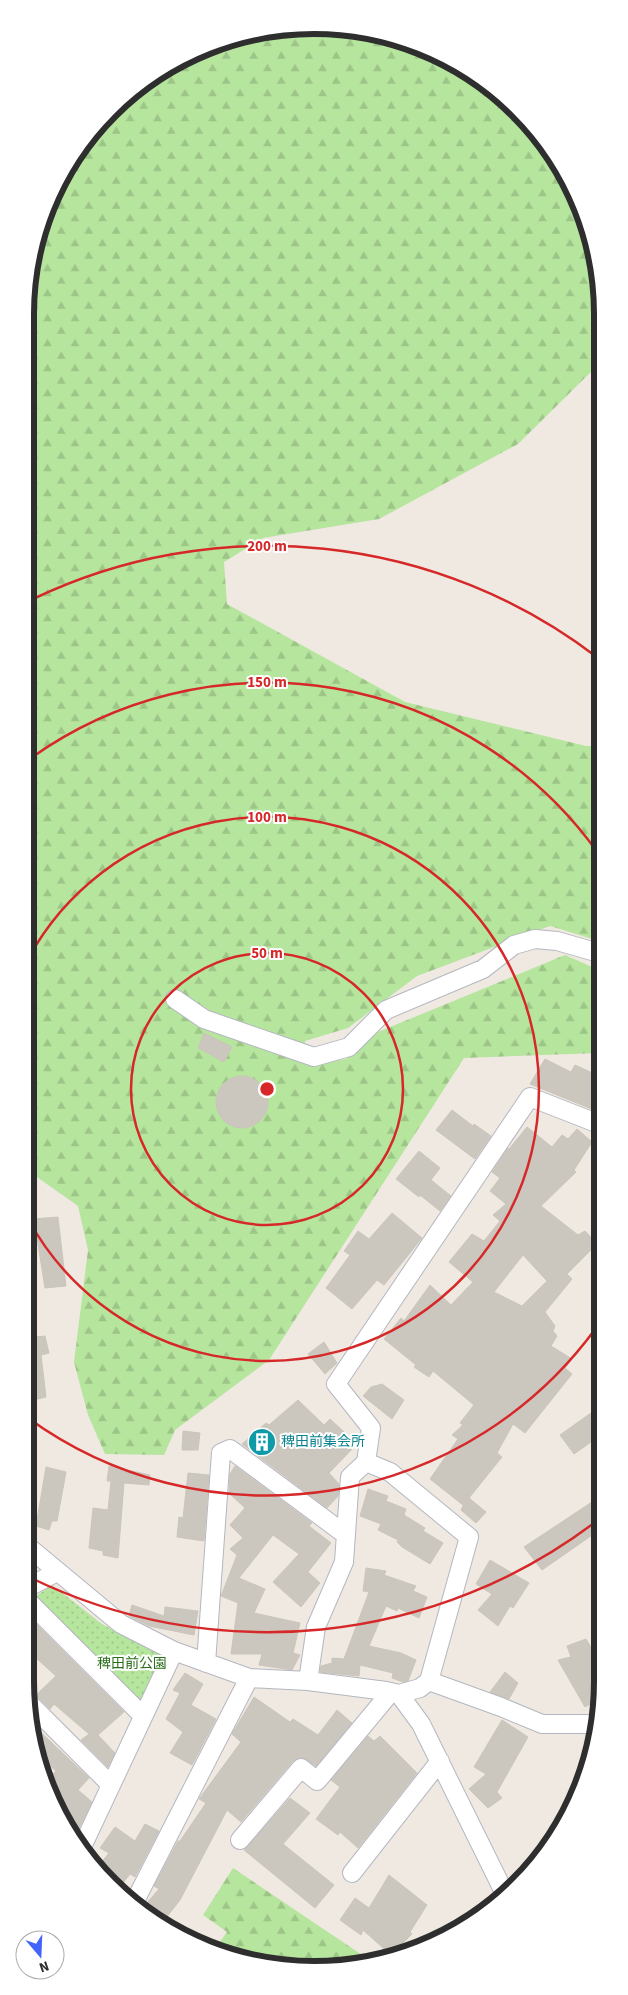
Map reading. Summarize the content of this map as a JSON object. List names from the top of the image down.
{
  "parks": ["稗田前公園"],
  "places": {
    "building": ["稗田前集会所"]
  },
  "north": "bottom",
  "rings": [
    "200 m",
    "150 m",
    "100 m",
    "50 m"
  ]
}
